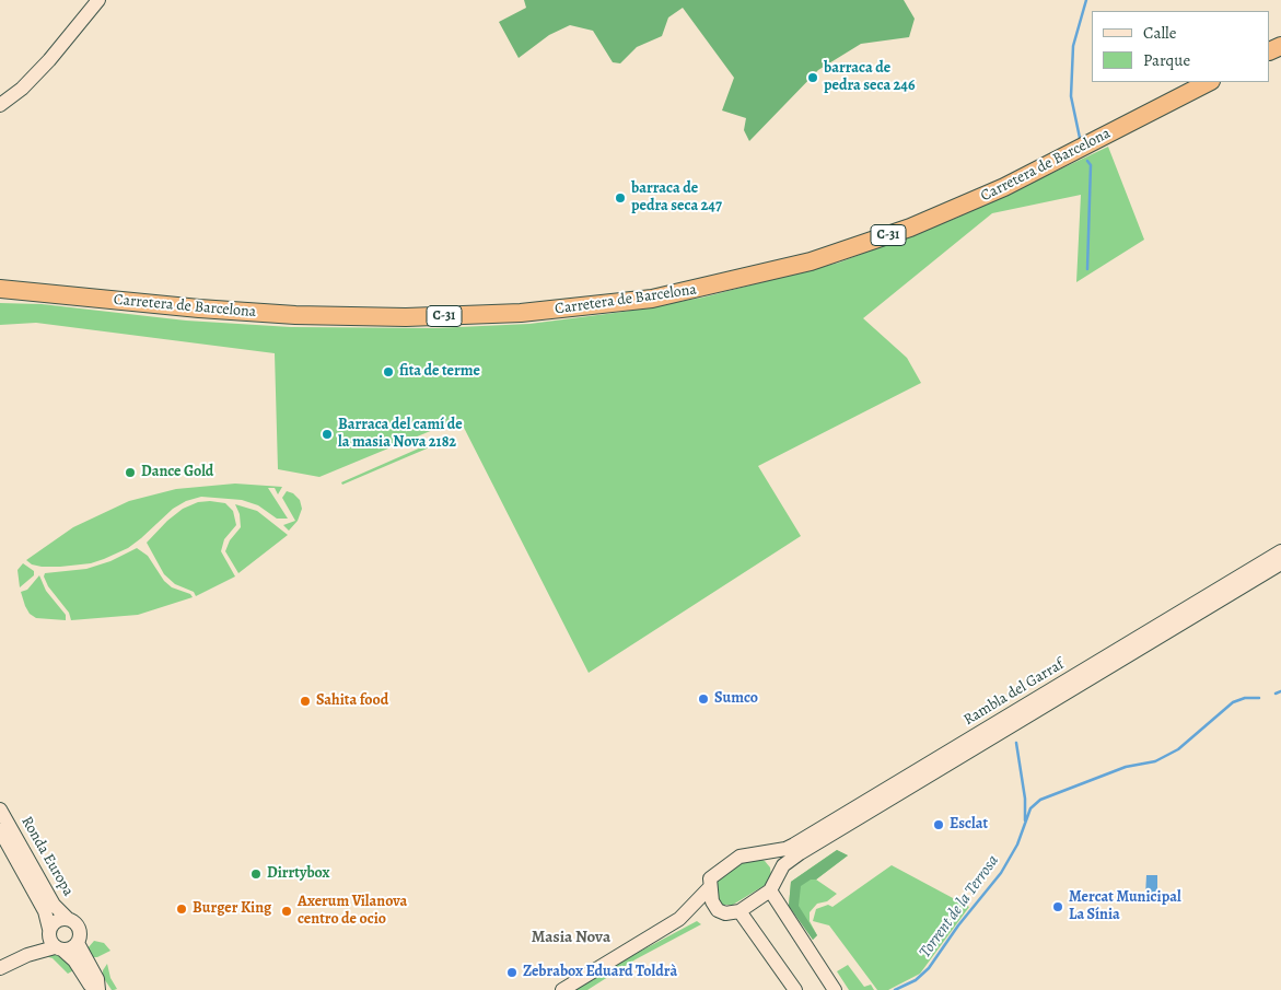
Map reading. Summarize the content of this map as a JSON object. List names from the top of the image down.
{
  "streets": {
    "highway": ["Carretera de Barcelona", "C-31"],
    "street": ["Rambla del Garraf", "Ronda Europa"]
  },
  "districts": ["Masia Nova"],
  "water": ["Torrent de la Terrosa"],
  "places": [
    "barraca de pedra seca 246",
    "barraca de pedra seca 247",
    "fita de terme",
    "Barraca del camí de la masia Nova 2182",
    "Dance Gold",
    "Sumco",
    "Sahita food",
    "Esclat",
    "Dirrtybox",
    "Mercat Municipal La Sínia",
    "Burger King",
    "Axerum Vilanova centro de ocio",
    "Zebrabox Eduard Toldrà"
  ],
  "legend": ["Calle", "Parque"]
}
